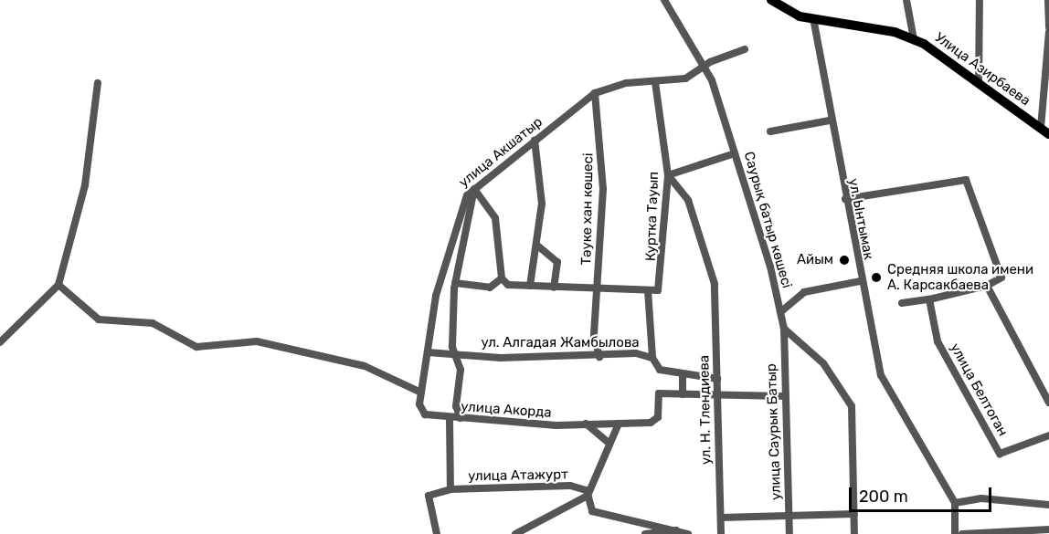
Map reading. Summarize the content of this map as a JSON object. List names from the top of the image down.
{
  "streets": {
    "main road": ["Улица Азирбаева"],
    "street": [
      "улица Акшатыр",
      "Тәуке хан көшесі",
      "Куртка Тауып",
      "ул. Ынтымак",
      "Саурық батыр көшесі",
      "ул. Алгадая Жамбылова",
      "улица Белтоган",
      "улица Акорда",
      "ул. Н. Тлендиева",
      "улица Саурык Батыр",
      "улица Атажурт"
    ]
  },
  "crossings": [
    ["Улица Азирбаева", "ул. Ынтымак"],
    ["улица Акшатыр", "Тәуке хан көшесі"],
    ["улица Акшатыр", "Куртка Тауып"],
    ["улица Акшатыр", "Саурық батыр көшесі"],
    ["улица Акшатыр", "ул. Алгадая Жамбылова"],
    ["улица Акшатыр", "улица Акорда"],
    ["Тәуке хан көшесі", "ул. Алгадая Жамбылова"],
    ["Куртка Тауып", "ул. Н. Тлендиева"],
    ["Саурық батыр көшесі", "улица Саурык Батыр"],
    ["ул. Алгадая Жамбылова", "ул. Н. Тлендиева"]
  ],
  "places": ["Айым", "Средняя школа имени А. Карсакбаева"],
  "scale_bar": "200 m"
}
